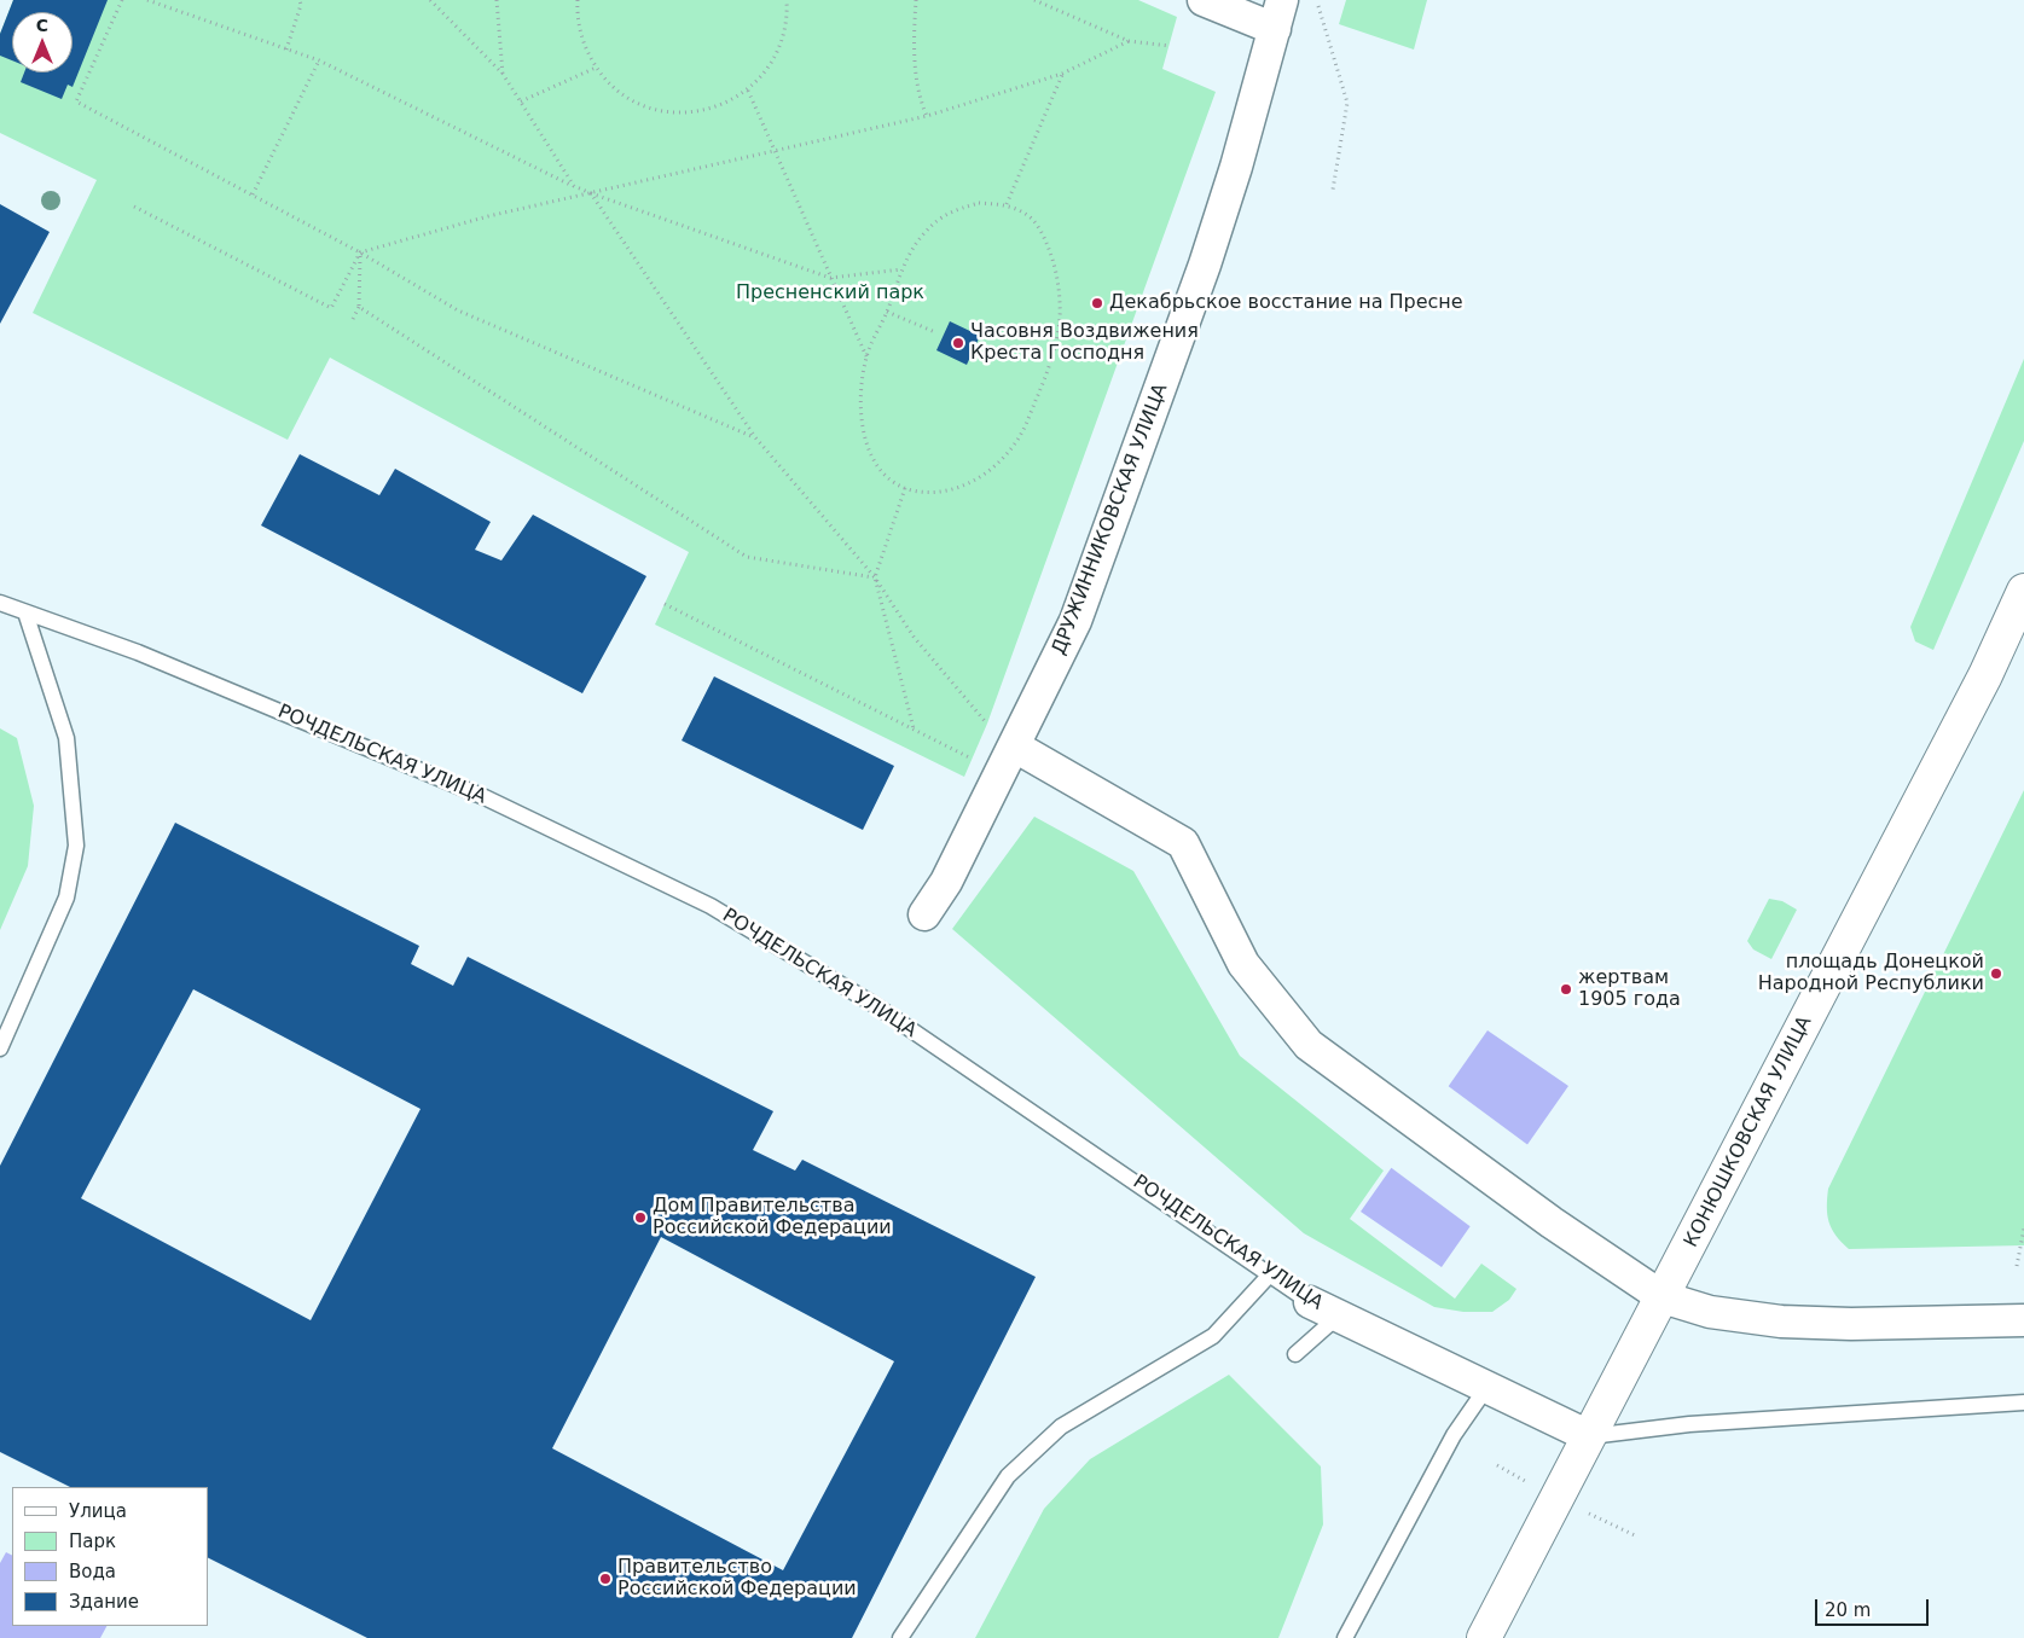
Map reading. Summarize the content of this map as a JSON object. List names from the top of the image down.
{
  "streets": {
    "main road": ["КОНЮШКОВСКАЯ УЛИЦА"],
    "street": ["ДРУЖИННИКОВСКАЯ УЛИЦА", "РОЧДЕЛЬСКАЯ УЛИЦА"]
  },
  "crossings": [
    ["РОЧДЕЛЬСКАЯ УЛИЦА", "КОНЮШКОВСКАЯ УЛИЦА"]
  ],
  "parks": ["Пресненский парк"],
  "places": [
    "Декабрьское восстание на Пресне",
    "Часовня Воздвижения Креста Господня",
    "площадь Донецкой Народной Республики",
    "жертвам 1905 года",
    "Дом Правительства Российской Федерации",
    "Правительство Российской Федерации"
  ],
  "legend": [
    "Улица",
    "Парк",
    "Вода",
    "Здание"
  ],
  "scale_bar": "20 m",
  "north": "top"
}
